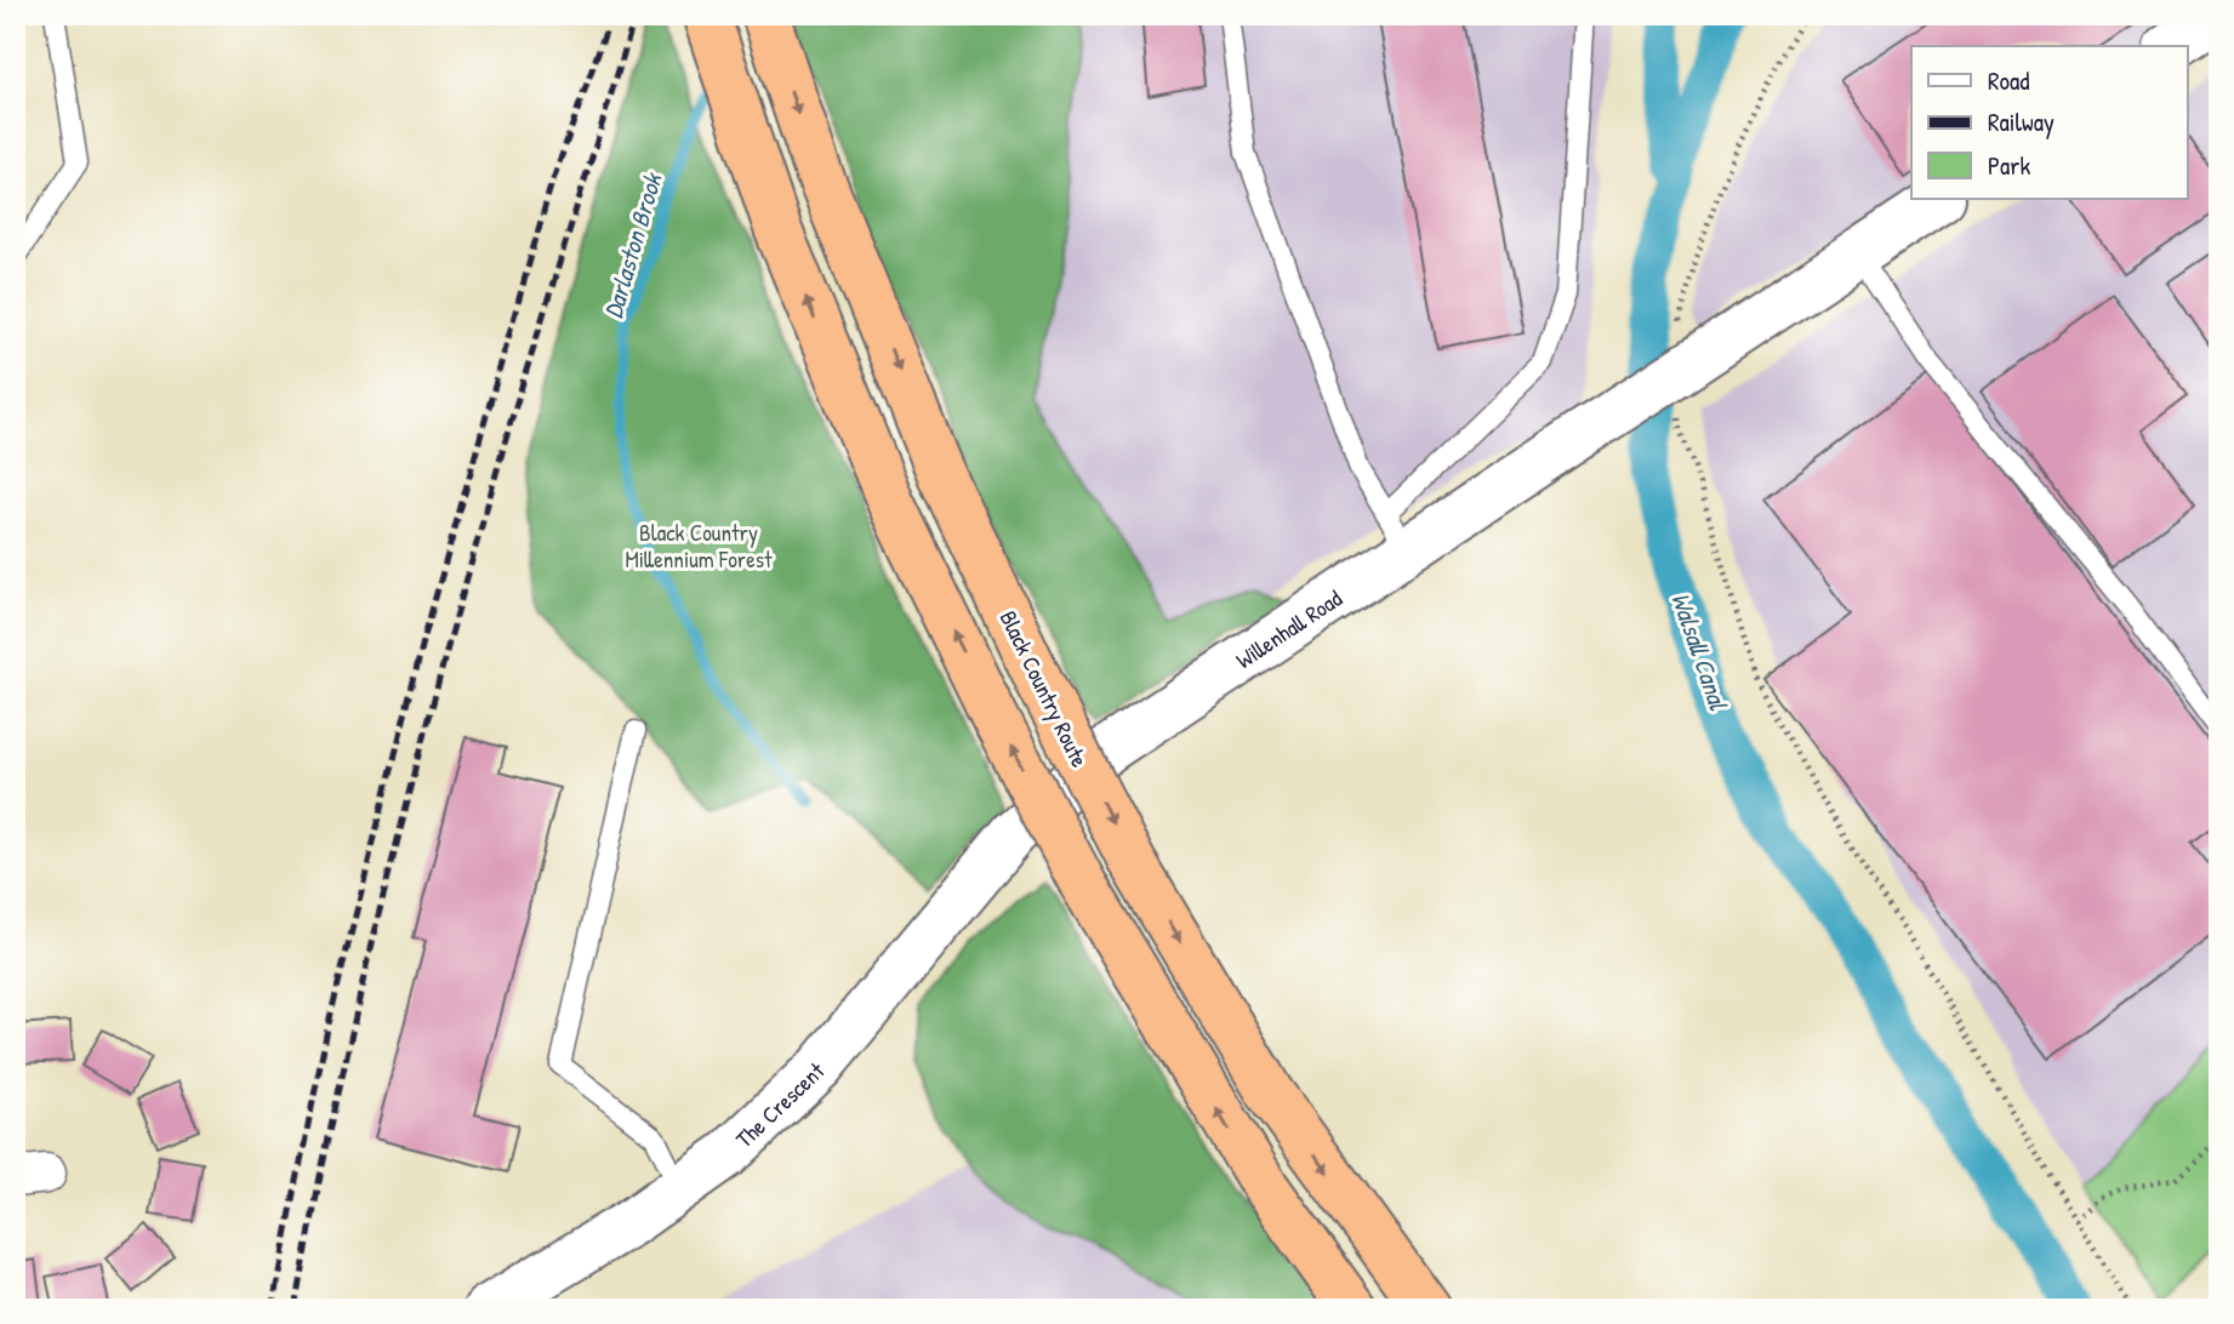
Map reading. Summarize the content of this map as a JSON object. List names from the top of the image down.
{
  "streets": {
    "highway": ["Black Country Route"],
    "street": ["Willenhall Road", "The Crescent"]
  },
  "crossings": [
    ["Willenhall Road", "The Crescent"]
  ],
  "water": ["Darlaston Brook", "Walsall Canal"],
  "parks": ["Black Country Millennium Forest"],
  "legend": ["Road", "Railway", "Park"]
}
